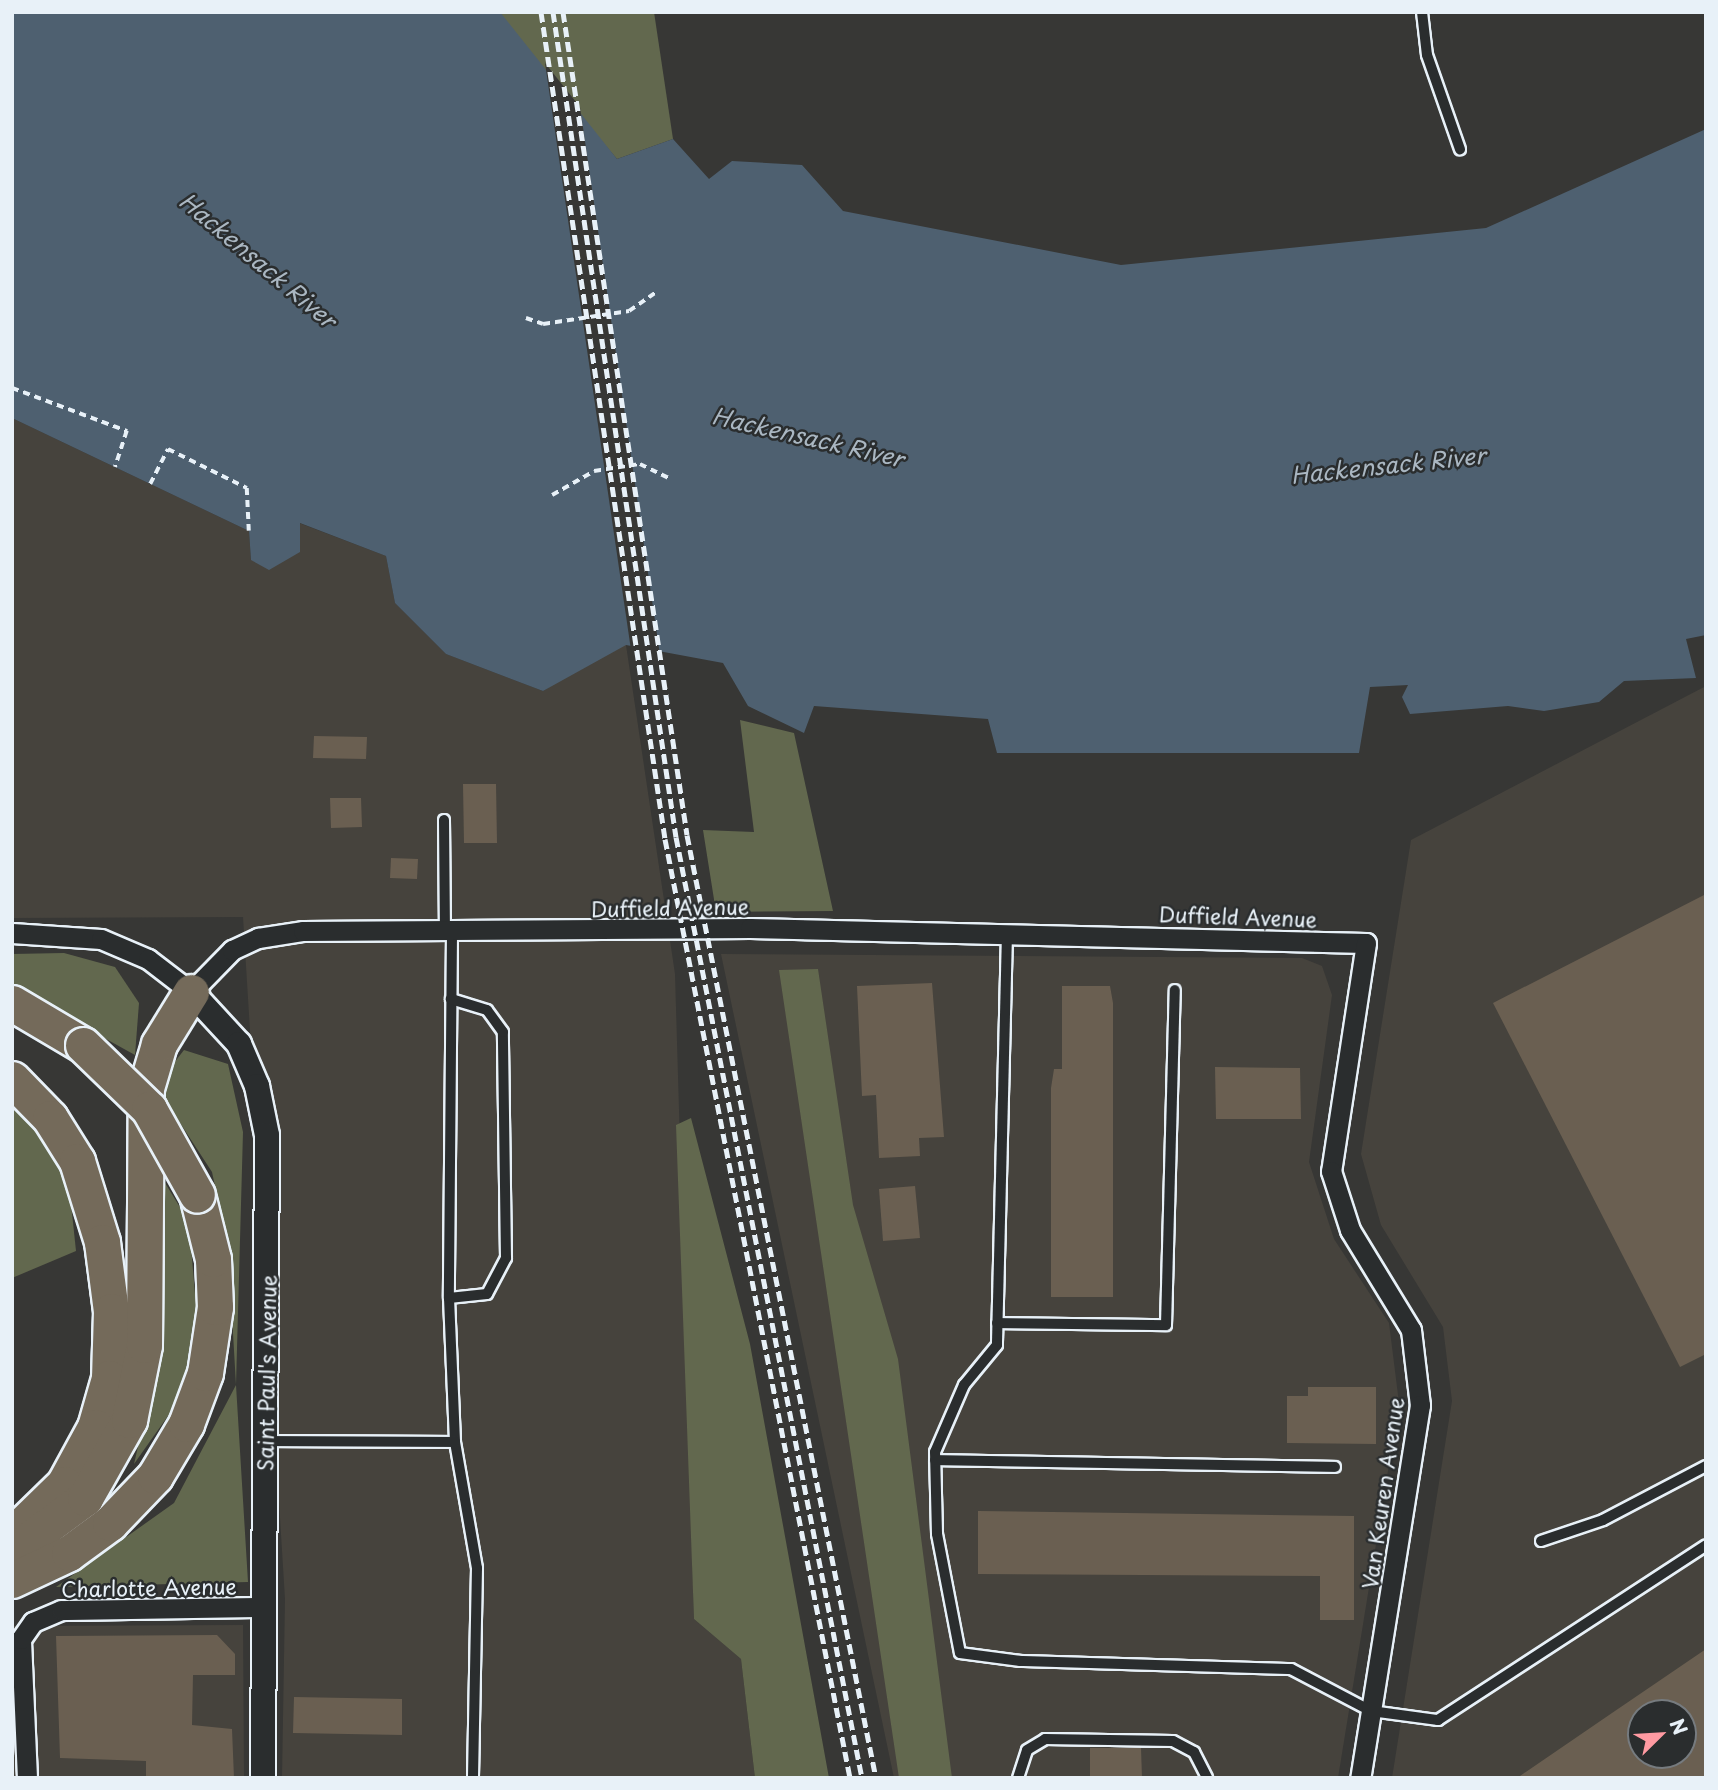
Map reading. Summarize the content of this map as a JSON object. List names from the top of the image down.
{
  "streets": {
    "street": [
      "Duffield Avenue",
      "Saint Paul's Avenue",
      "Van Keuren Avenue",
      "Charlotte Avenue"
    ]
  },
  "crossings": [
    ["Duffield Avenue", "Saint Paul's Avenue"],
    ["Duffield Avenue", "Van Keuren Avenue"],
    ["Saint Paul's Avenue", "Charlotte Avenue"]
  ],
  "water": ["Hackensack River"],
  "north": "top right"
}
